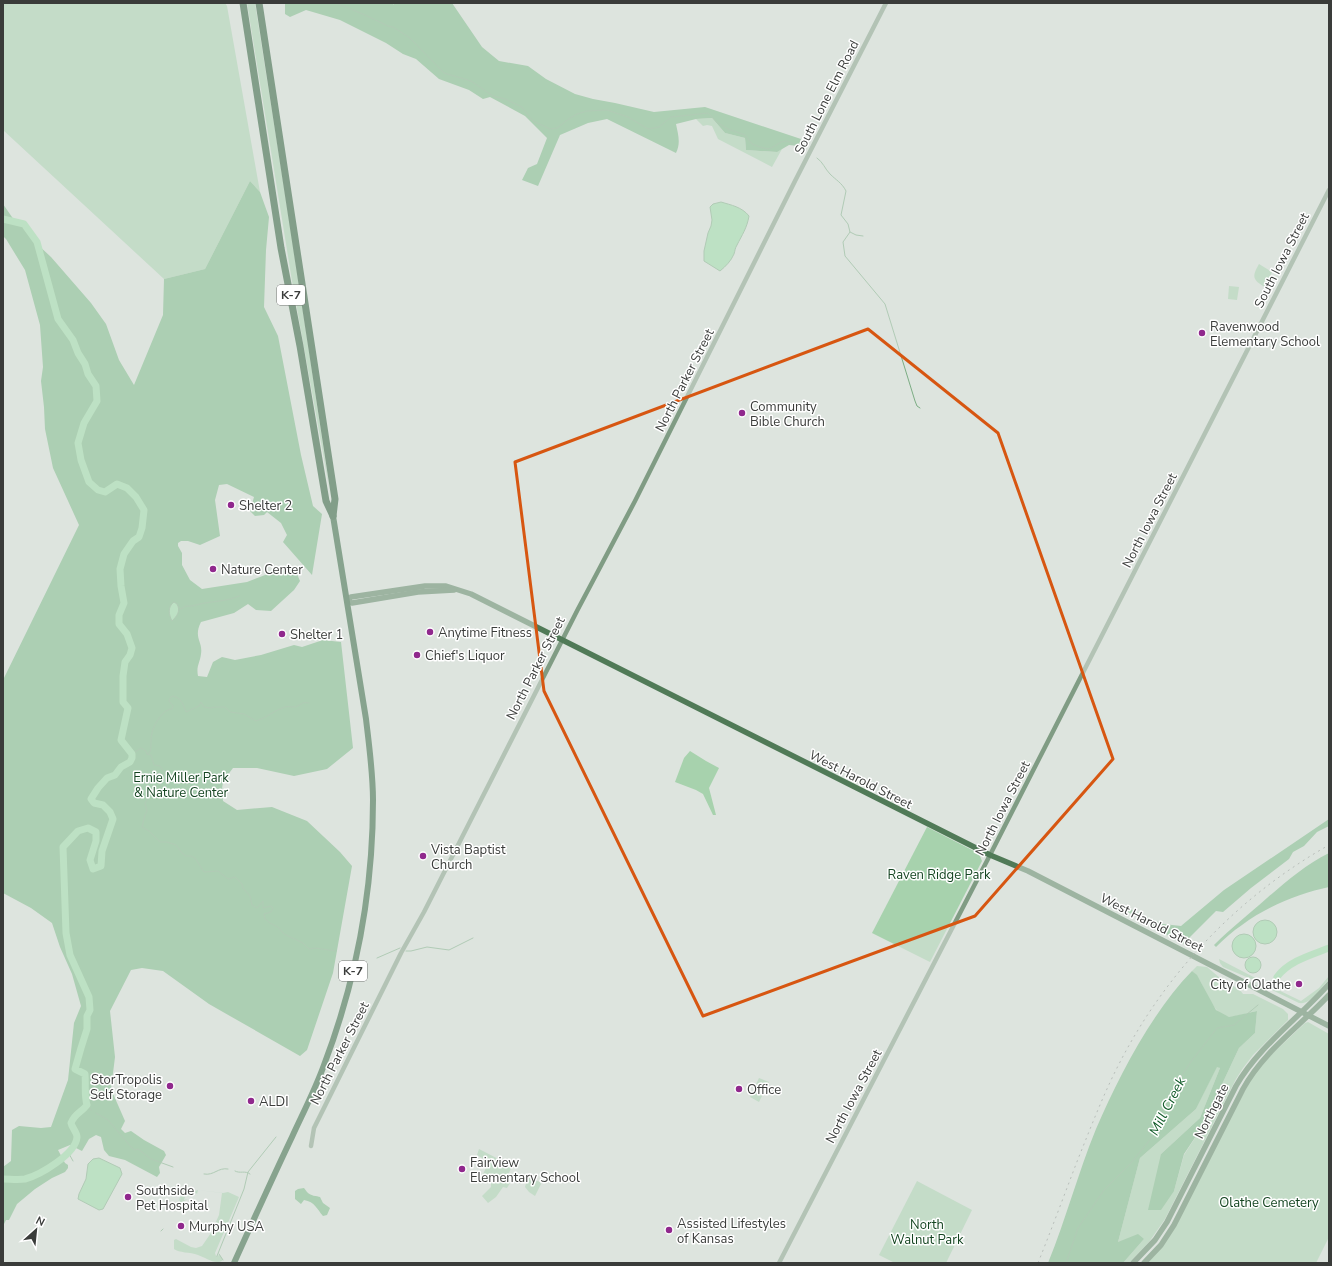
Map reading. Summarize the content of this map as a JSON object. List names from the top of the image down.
{
  "streets": {
    "highway": ["K-7"],
    "main road": ["West Harold Street", "Northgate"],
    "street": [
      "South Lone Elm Road",
      "South Iowa Street",
      "North Parker Street",
      "North Iowa Street"
    ]
  },
  "crossings": [
    ["South Lone Elm Road", "North Parker Street"],
    ["South Iowa Street", "North Iowa Street"],
    ["K-7", "West Harold Street"],
    ["North Parker Street", "West Harold Street"],
    ["North Iowa Street", "West Harold Street"],
    ["West Harold Street", "Northgate"]
  ],
  "water": ["Mill Creek"],
  "parks": [
    "Ernie Miller Park & Nature Center",
    "Raven Ridge Park",
    "Olathe Cemetery",
    "North Walnut Park"
  ],
  "places": [
    "Ravenwood Elementary School",
    "Community Bible Church",
    "Shelter 2",
    "Nature Center",
    "Anytime Fitness",
    "Shelter 1",
    "Chief's Liquor",
    "Vista Baptist Church",
    "City of Olathe",
    "StorTropolis Self Storage",
    "Office",
    "ALDI",
    "Fairview Elementary School",
    "Southside Pet Hospital",
    "Murphy USA",
    "Assisted Lifestyles of Kansas"
  ],
  "north": "top right"
}
